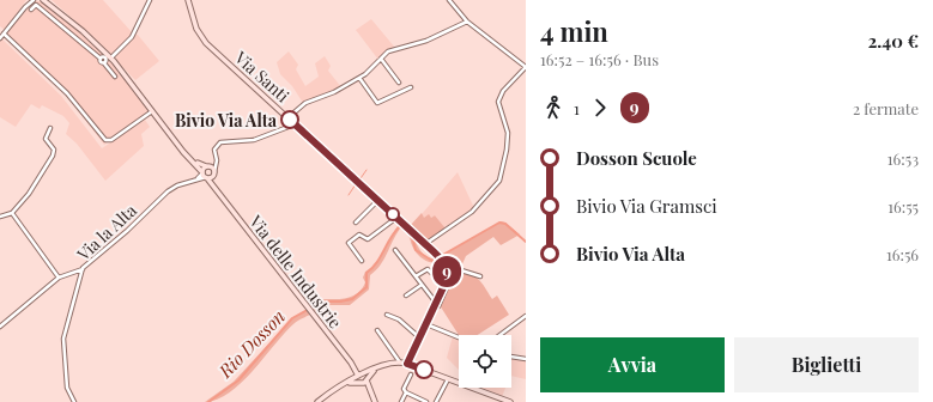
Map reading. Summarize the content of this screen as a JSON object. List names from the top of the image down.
{
  "streets": {
    "main road": ["Via Santi", "Via delle Industrie"],
    "street": ["Via la Alta"]
  },
  "crossings": [
    ["Via la Alta", "Via delle Industrie"]
  ],
  "water": ["Rio Dosson"],
  "places": ["Bivio Via Alta"],
  "lines": ["bus line 9"],
  "page": {
    "on_map": "9",
    "heading": ["4 min", "16:52 – 16:56 · Bus", "2.40 €"],
    "legs": ["1", "9", "2 fermate"],
    "list": [
      {
        "name": "Dosson Scuole",
        "value": "16:53"
      },
      {
        "name": "Bivio Via Gramsci",
        "value": "16:55"
      },
      {
        "name": "Bivio Via Alta",
        "value": "16:56"
      }
    ],
    "buttons": ["Avvia", "Biglietti"]
  }
}
